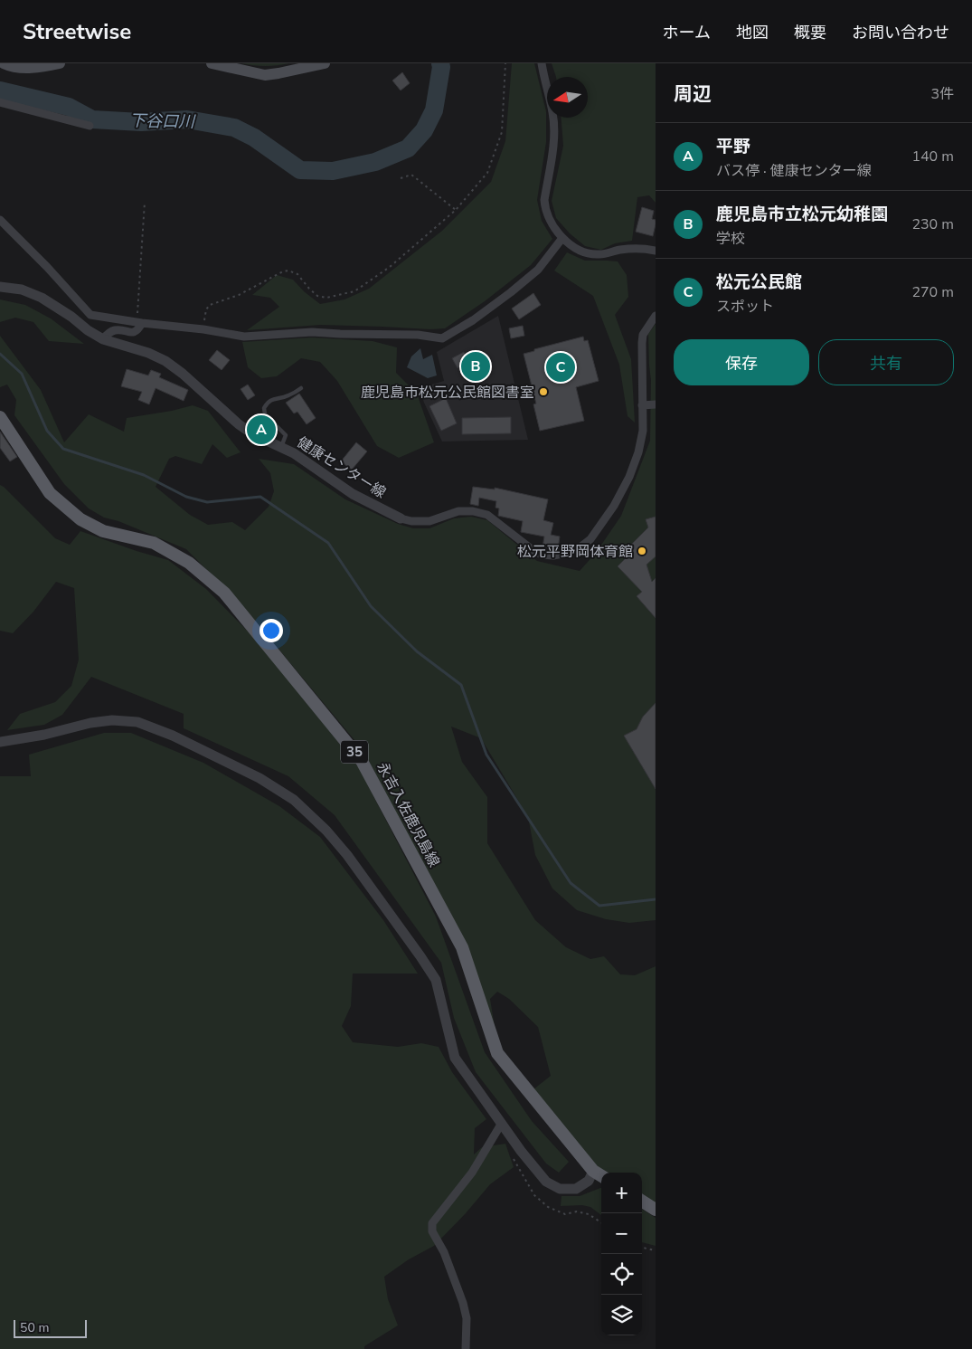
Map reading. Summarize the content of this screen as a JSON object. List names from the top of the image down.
{
  "streets": {
    "main road": ["35", "永吉入佐鹿児島線"],
    "street": ["健康センター線"]
  },
  "water": ["下谷口川"],
  "places": ["鹿児島市松元公民館図書室", "松元平野岡体育館"],
  "scale_bar": "50 m",
  "north": "left",
  "page": {
    "header": "Streetwise",
    "nav": [
      "ホーム",
      "地図",
      "概要",
      "お問い合わせ"
    ],
    "heading": ["周辺", "3件"],
    "list": [
      {
        "mark": "A",
        "name": "平野",
        "note": "バス停 · 健康センター線",
        "value": "140 m"
      },
      {
        "mark": "B",
        "name": "鹿児島市立松元幼稚園",
        "note": "学校",
        "value": "230 m"
      },
      {
        "mark": "C",
        "name": "松元公民館",
        "note": "スポット",
        "value": "270 m"
      }
    ],
    "buttons": ["保存", "共有"],
    "pins": ["B", "C", "A"],
    "map_buttons": ["+", "−"],
    "scale": "50 m"
  }
}
